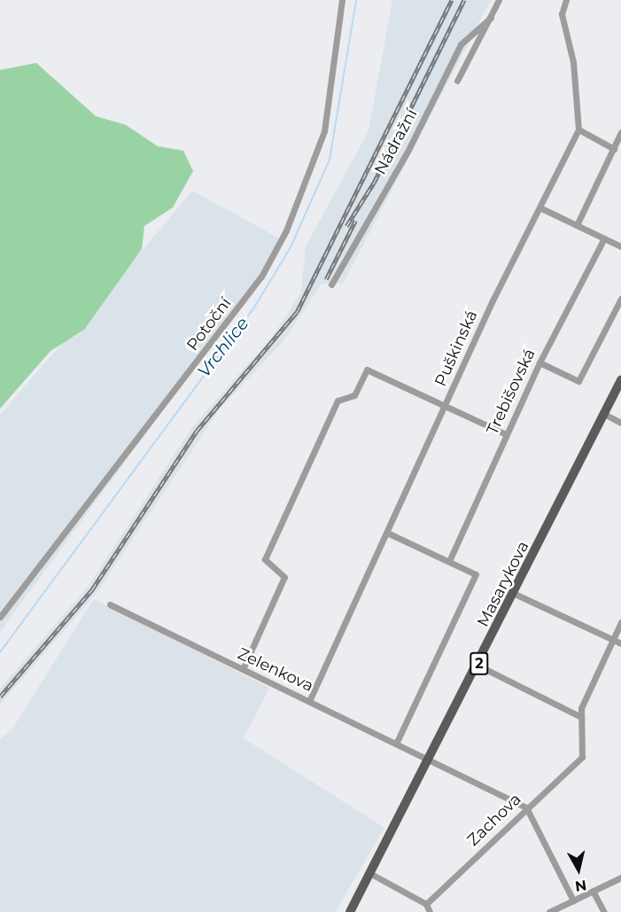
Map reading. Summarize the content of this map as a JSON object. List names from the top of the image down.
{
  "streets": {
    "main road": ["Masarykova", "2"],
    "street": [
      "Nádražní",
      "Potoční",
      "Puškinská",
      "Trebišovská",
      "Zelenkova",
      "Zachova"
    ]
  },
  "crossings": [
    ["Puškinská", "Masarykova"],
    ["Puškinská", "Zelenkova"],
    ["Trebišovská", "Masarykova"],
    ["Masarykova", "Zelenkova"],
    ["Zelenkova", "Zachova"]
  ],
  "water": ["Vrchlice"],
  "north": "bottom"
}
